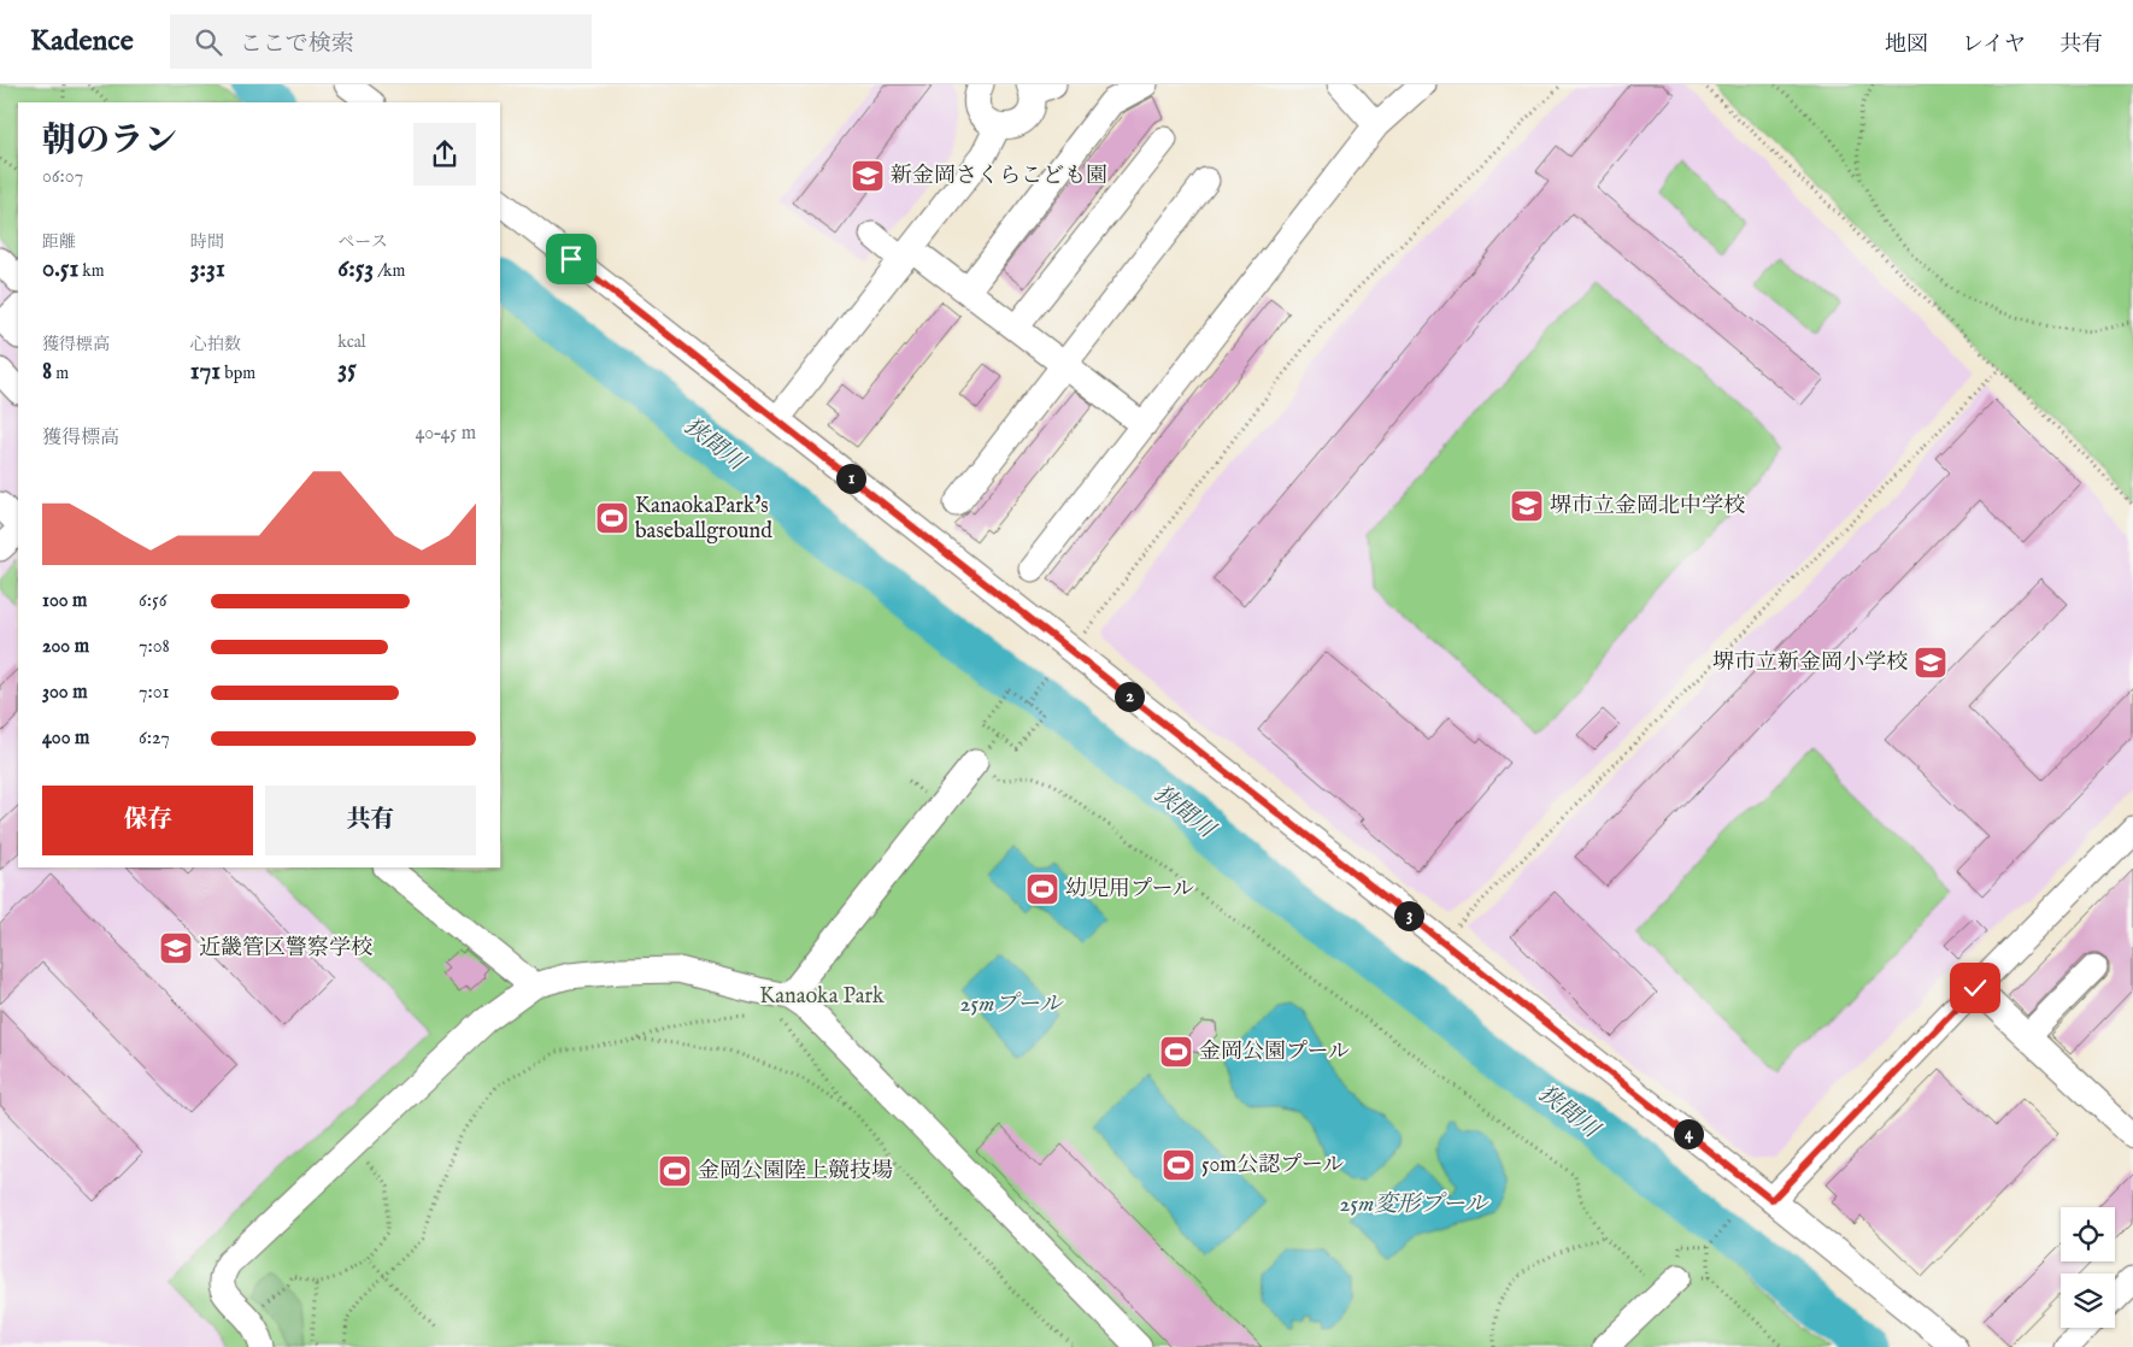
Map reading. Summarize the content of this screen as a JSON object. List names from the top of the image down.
{
  "water": ["狭間川", "25mプール", "25m変形プール"],
  "parks": ["Kanaoka Park"],
  "places": {
    "school or university": [
      "新金岡さくらこども園",
      "堺市立金岡北中学校",
      "堺市立新金岡小学校",
      "近畿管区警察学校"
    ],
    "sports": [
      "KanaokaPark's baseballground",
      "幼児用プール",
      "金岡公園プール",
      "50m公認プール",
      "金岡公園陸上競技場"
    ]
  },
  "page": {
    "header": "Kadence",
    "search": "ここで検索",
    "nav": ["地図", "レイヤ", "共有"],
    "heading": ["朝のラン", "06:07"],
    "stats": [
      ["距離", "0.51 km"],
      ["時間", "3:31"],
      ["ペース", "6:53 /km"],
      ["獲得標高", "8 m"],
      ["心拍数", "171 bpm"],
      ["kcal", "35"]
    ],
    "chart": ["獲得標高", "40–45 m"],
    "pins": [
      "1",
      "2",
      "3",
      "4"
    ],
    "list": [
      {
        "name": "100 m",
        "note": "6:56"
      },
      {
        "name": "200 m",
        "note": "7:08"
      },
      {
        "name": "300 m",
        "note": "7:01"
      },
      {
        "name": "400 m",
        "note": "6:27"
      }
    ],
    "buttons": ["保存", "共有"]
  }
}
